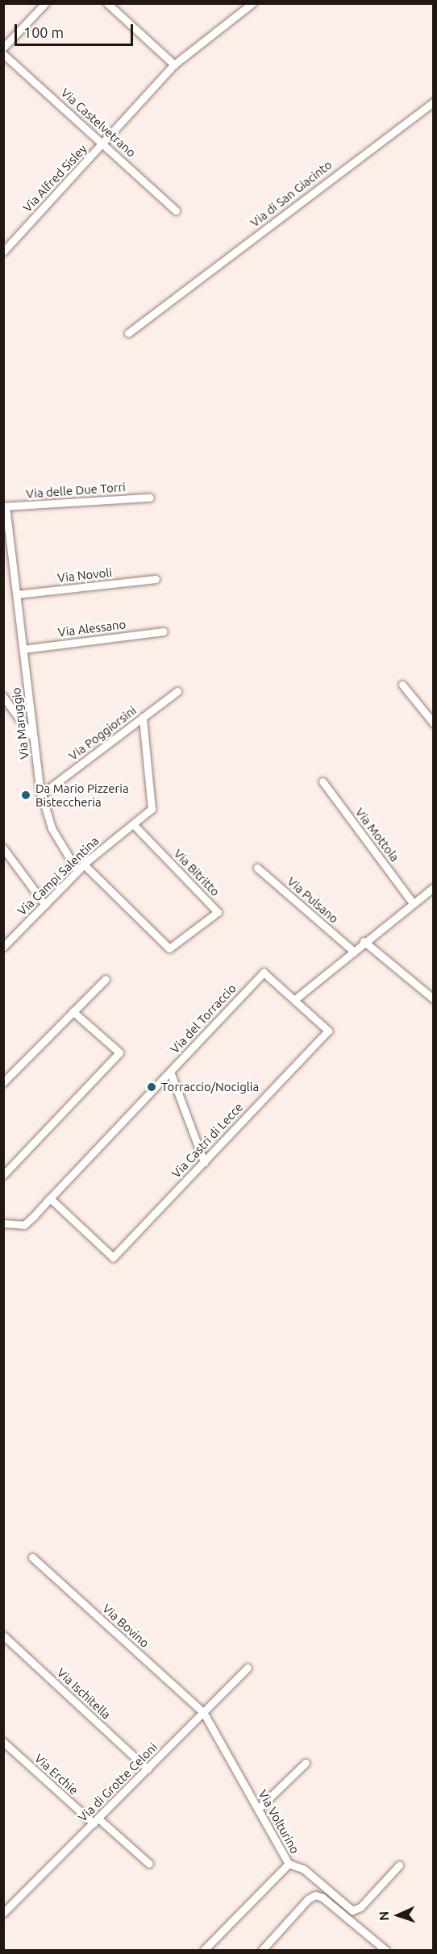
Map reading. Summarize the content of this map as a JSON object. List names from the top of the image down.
{
  "streets": {
    "street": [
      "Via Castelvetrano",
      "Via Alfred Sisley",
      "Via di San Giacinto",
      "Via delle Due Torri",
      "Via Novoli",
      "Via Alessano",
      "Via Maruggio",
      "Via Poggiorsini",
      "Via Mottola",
      "Via Bitritto",
      "Via Campi Salentina",
      "Via Pulsano",
      "Via del Torraccio",
      "Via Castri di Lecce",
      "Via Bovino",
      "Via Ischitella",
      "Via Erchie",
      "Via di Grotte Celoni",
      "Via Volturino"
    ]
  },
  "crossings": [
    ["Via Castelvetrano", "Via Alfred Sisley"],
    ["Via delle Due Torri", "Via Maruggio"],
    ["Via Novoli", "Via Maruggio"],
    ["Via Alessano", "Via Maruggio"],
    ["Via Maruggio", "Via Poggiorsini"],
    ["Via Maruggio", "Via Campi Salentina"],
    ["Via Poggiorsini", "Via Campi Salentina"],
    ["Via Bitritto", "Via Campi Salentina"],
    ["Via del Torraccio", "Via Castri di Lecce"],
    ["Via Bovino", "Via di Grotte Celoni"],
    ["Via Bovino", "Via Volturino"],
    ["Via Ischitella", "Via di Grotte Celoni"],
    ["Via Erchie", "Via di Grotte Celoni"],
    ["Via di Grotte Celoni", "Via Volturino"]
  ],
  "places": ["Da Mario Pizzeria Bisteccheria", "Torraccio/Nociglia"],
  "scale_bar": "100 m",
  "north": "left"
}
